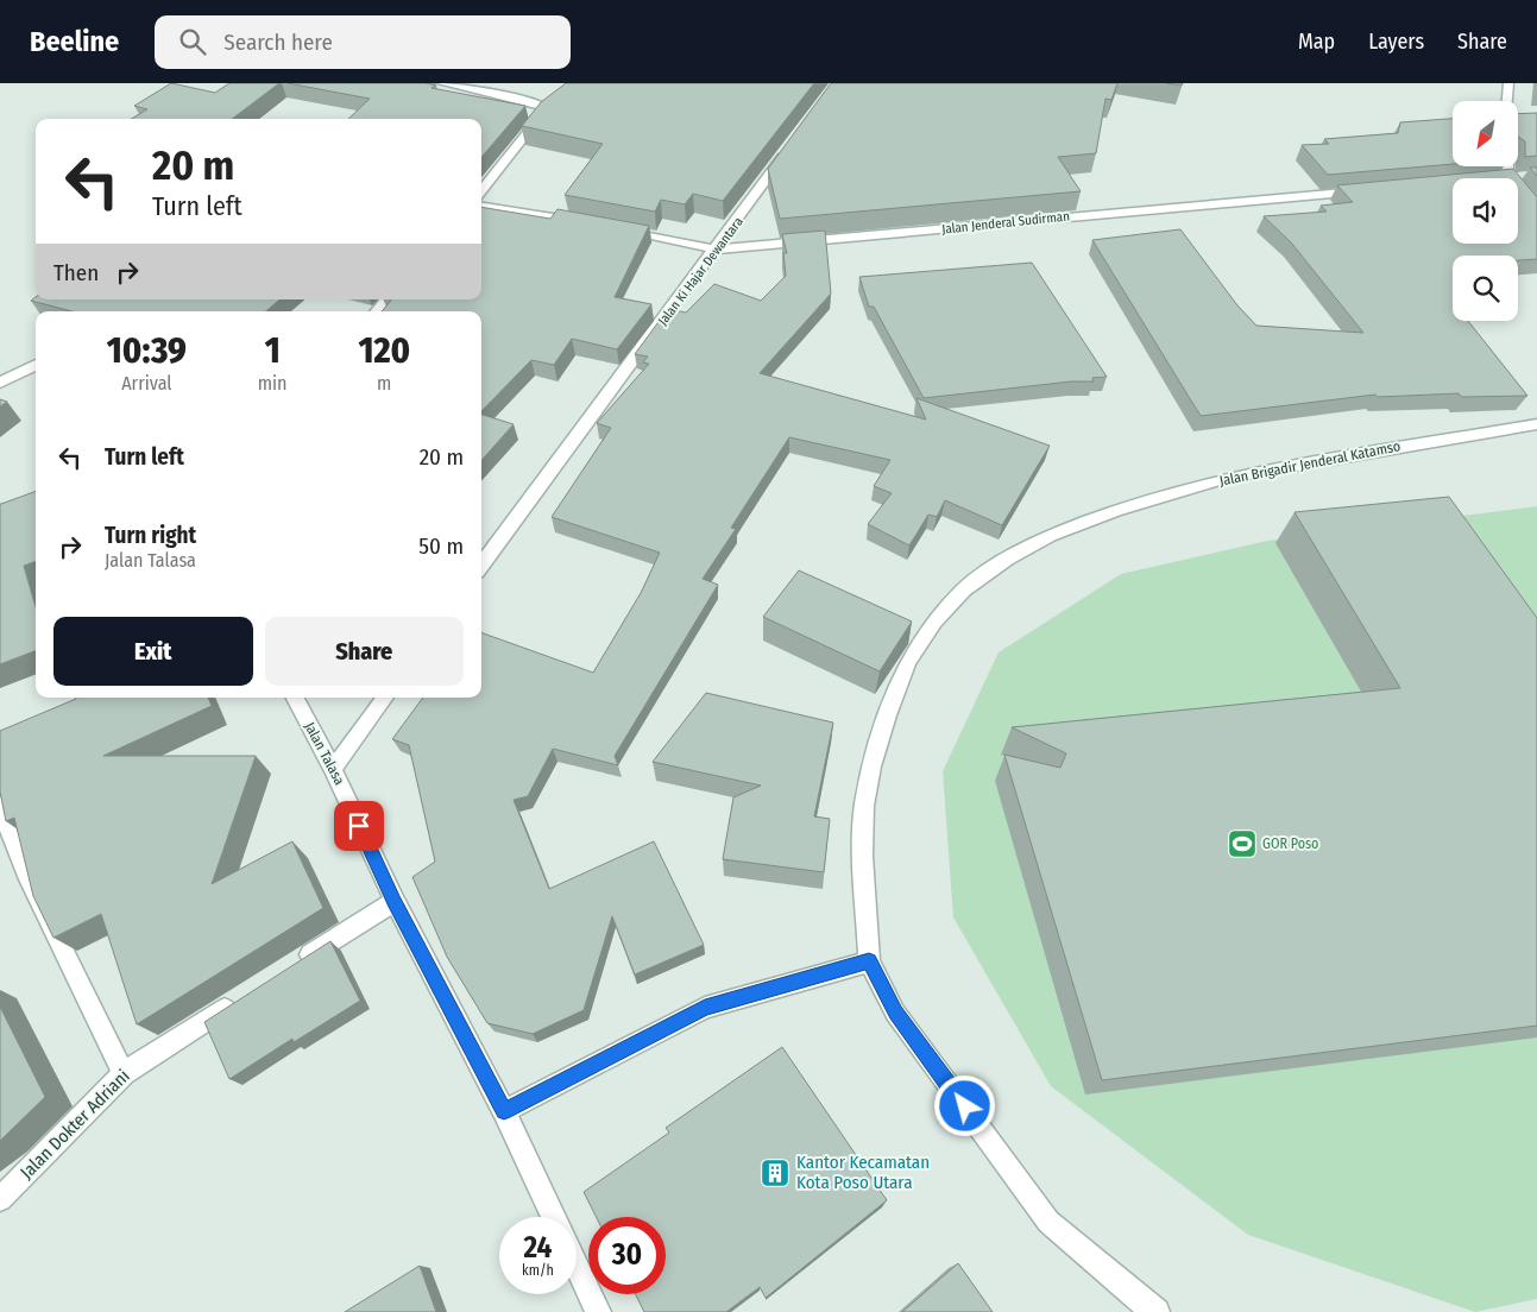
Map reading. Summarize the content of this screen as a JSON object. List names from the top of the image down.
{
  "streets": {
    "street": [
      "Jalan Jenderal Sudirman",
      "Jalan Ki Hajar Dewantara",
      "Jalan Brigadir Jenderal Katamso",
      "Jalan Talasa",
      "Jalan Dokter Adriani"
    ]
  },
  "crossings": [
    ["Jalan Jenderal Sudirman", "Jalan Ki Hajar Dewantara"]
  ],
  "places": {
    "sports": ["GOR Poso"],
    "building": ["Kantor Kecamatan Kota Poso Utara"]
  },
  "north": "bottom left",
  "page": {
    "header": "Beeline",
    "search": "Search here",
    "nav": ["Map", "Layers", "Share"],
    "turn": ["20 m", "Turn left"],
    "then": "Then",
    "eta": [
      "10:39",
      "Arrival",
      "1",
      "min",
      "120",
      "m"
    ],
    "list": [
      {
        "name": "Turn left",
        "value": "20 m"
      },
      {
        "name": "Turn right",
        "note": "Jalan Talasa",
        "value": "50 m"
      }
    ],
    "buttons": ["Exit", "Share"],
    "speed": "24 km/h",
    "limit": "30"
  }
}
